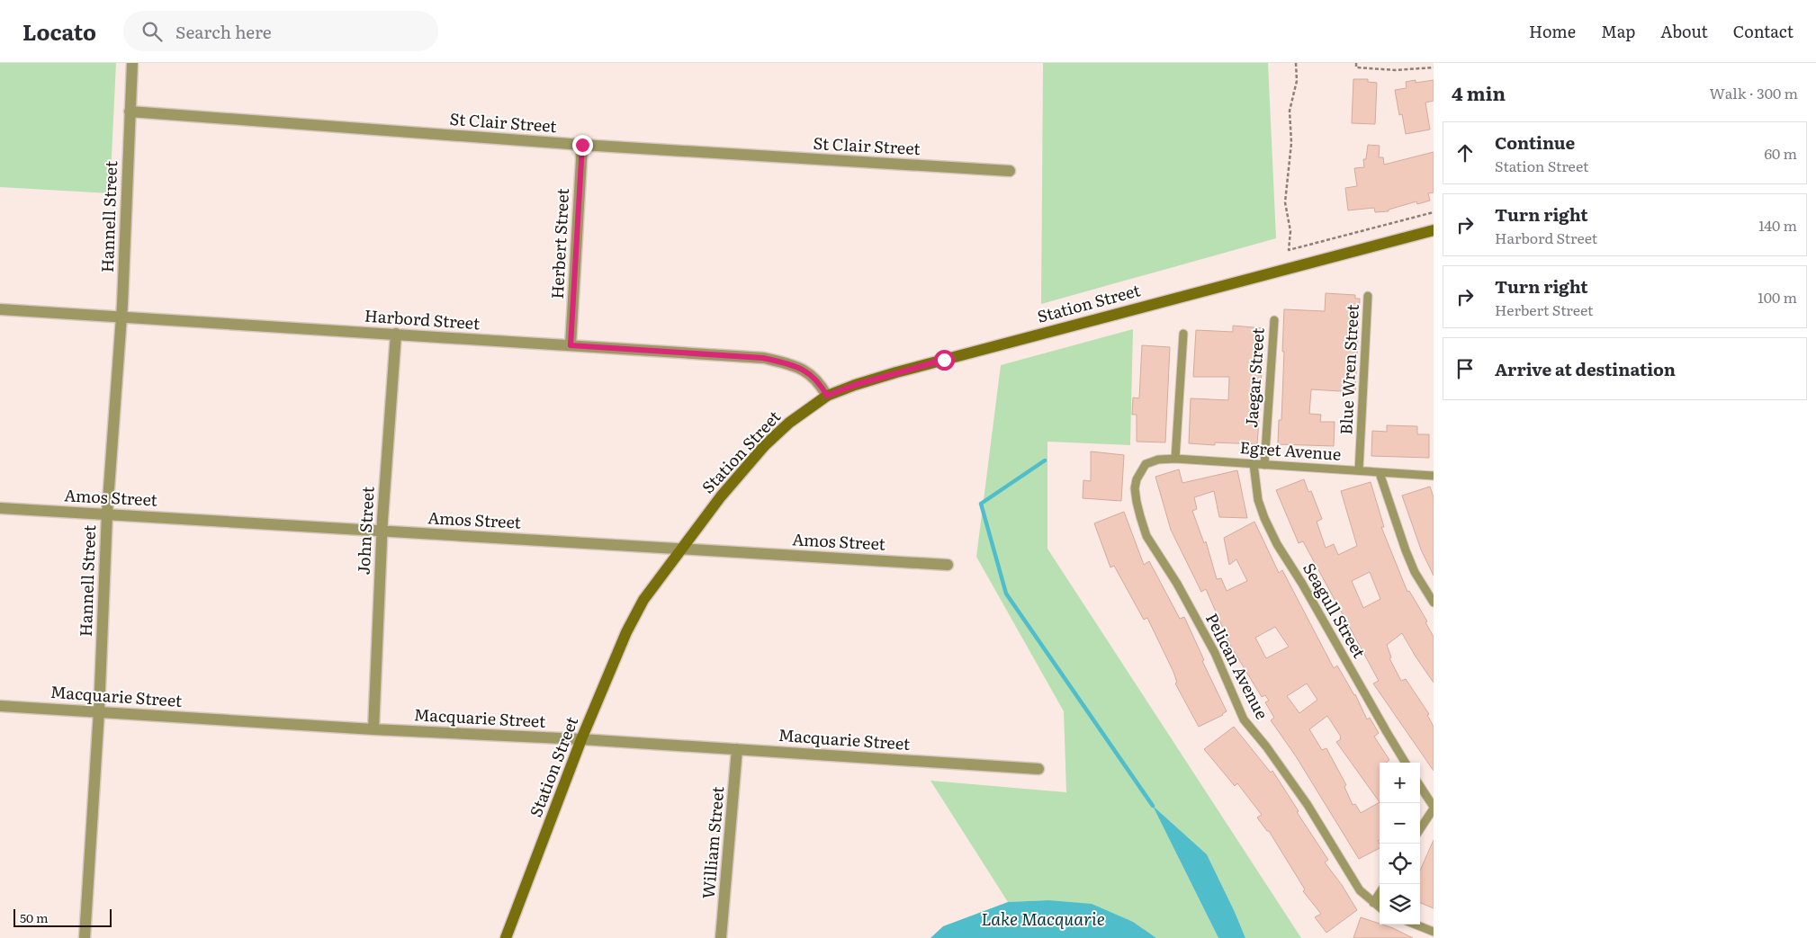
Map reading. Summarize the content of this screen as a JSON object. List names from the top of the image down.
{
  "streets": {
    "street": [
      "St Clair Street",
      "Hannell Street",
      "Herbert Street",
      "Station Street",
      "Harbord Street",
      "Amos Street",
      "John Street",
      "Macquarie Street",
      "William Street"
    ],
    "lane": [
      "Blue Wren Street",
      "Jaegar Street",
      "Egret Avenue",
      "Seagull Street",
      "Pelican Avenue"
    ]
  },
  "crossings": [
    ["St Clair Street", "Hannell Street"],
    ["St Clair Street", "Herbert Street"],
    ["Hannell Street", "Harbord Street"],
    ["Hannell Street", "Amos Street"],
    ["Hannell Street", "Macquarie Street"],
    ["Herbert Street", "Harbord Street"],
    ["Station Street", "Harbord Street"],
    ["Station Street", "Amos Street"],
    ["Station Street", "Macquarie Street"],
    ["Harbord Street", "John Street"],
    ["Blue Wren Street", "Egret Avenue"],
    ["Jaegar Street", "Egret Avenue"],
    ["Egret Avenue", "Seagull Street"],
    ["Egret Avenue", "Pelican Avenue"],
    ["Amos Street", "John Street"],
    ["John Street", "Macquarie Street"],
    ["Macquarie Street", "William Street"]
  ],
  "water": ["Lake Macquarie"],
  "scale_bar": "50 m",
  "page": {
    "header": "Locato",
    "search": "Search here",
    "nav": [
      "Home",
      "Map",
      "About",
      "Contact"
    ],
    "heading": ["4 min", "Walk · 300 m"],
    "list": [
      ["Continue", "Station Street", "60 m"],
      ["Turn right", "Harbord Street", "140 m"],
      ["Turn right", "Herbert Street", "100 m"],
      "Arrive at destination"
    ],
    "map_buttons": ["+", "−"],
    "scale": "50 m"
  }
}
